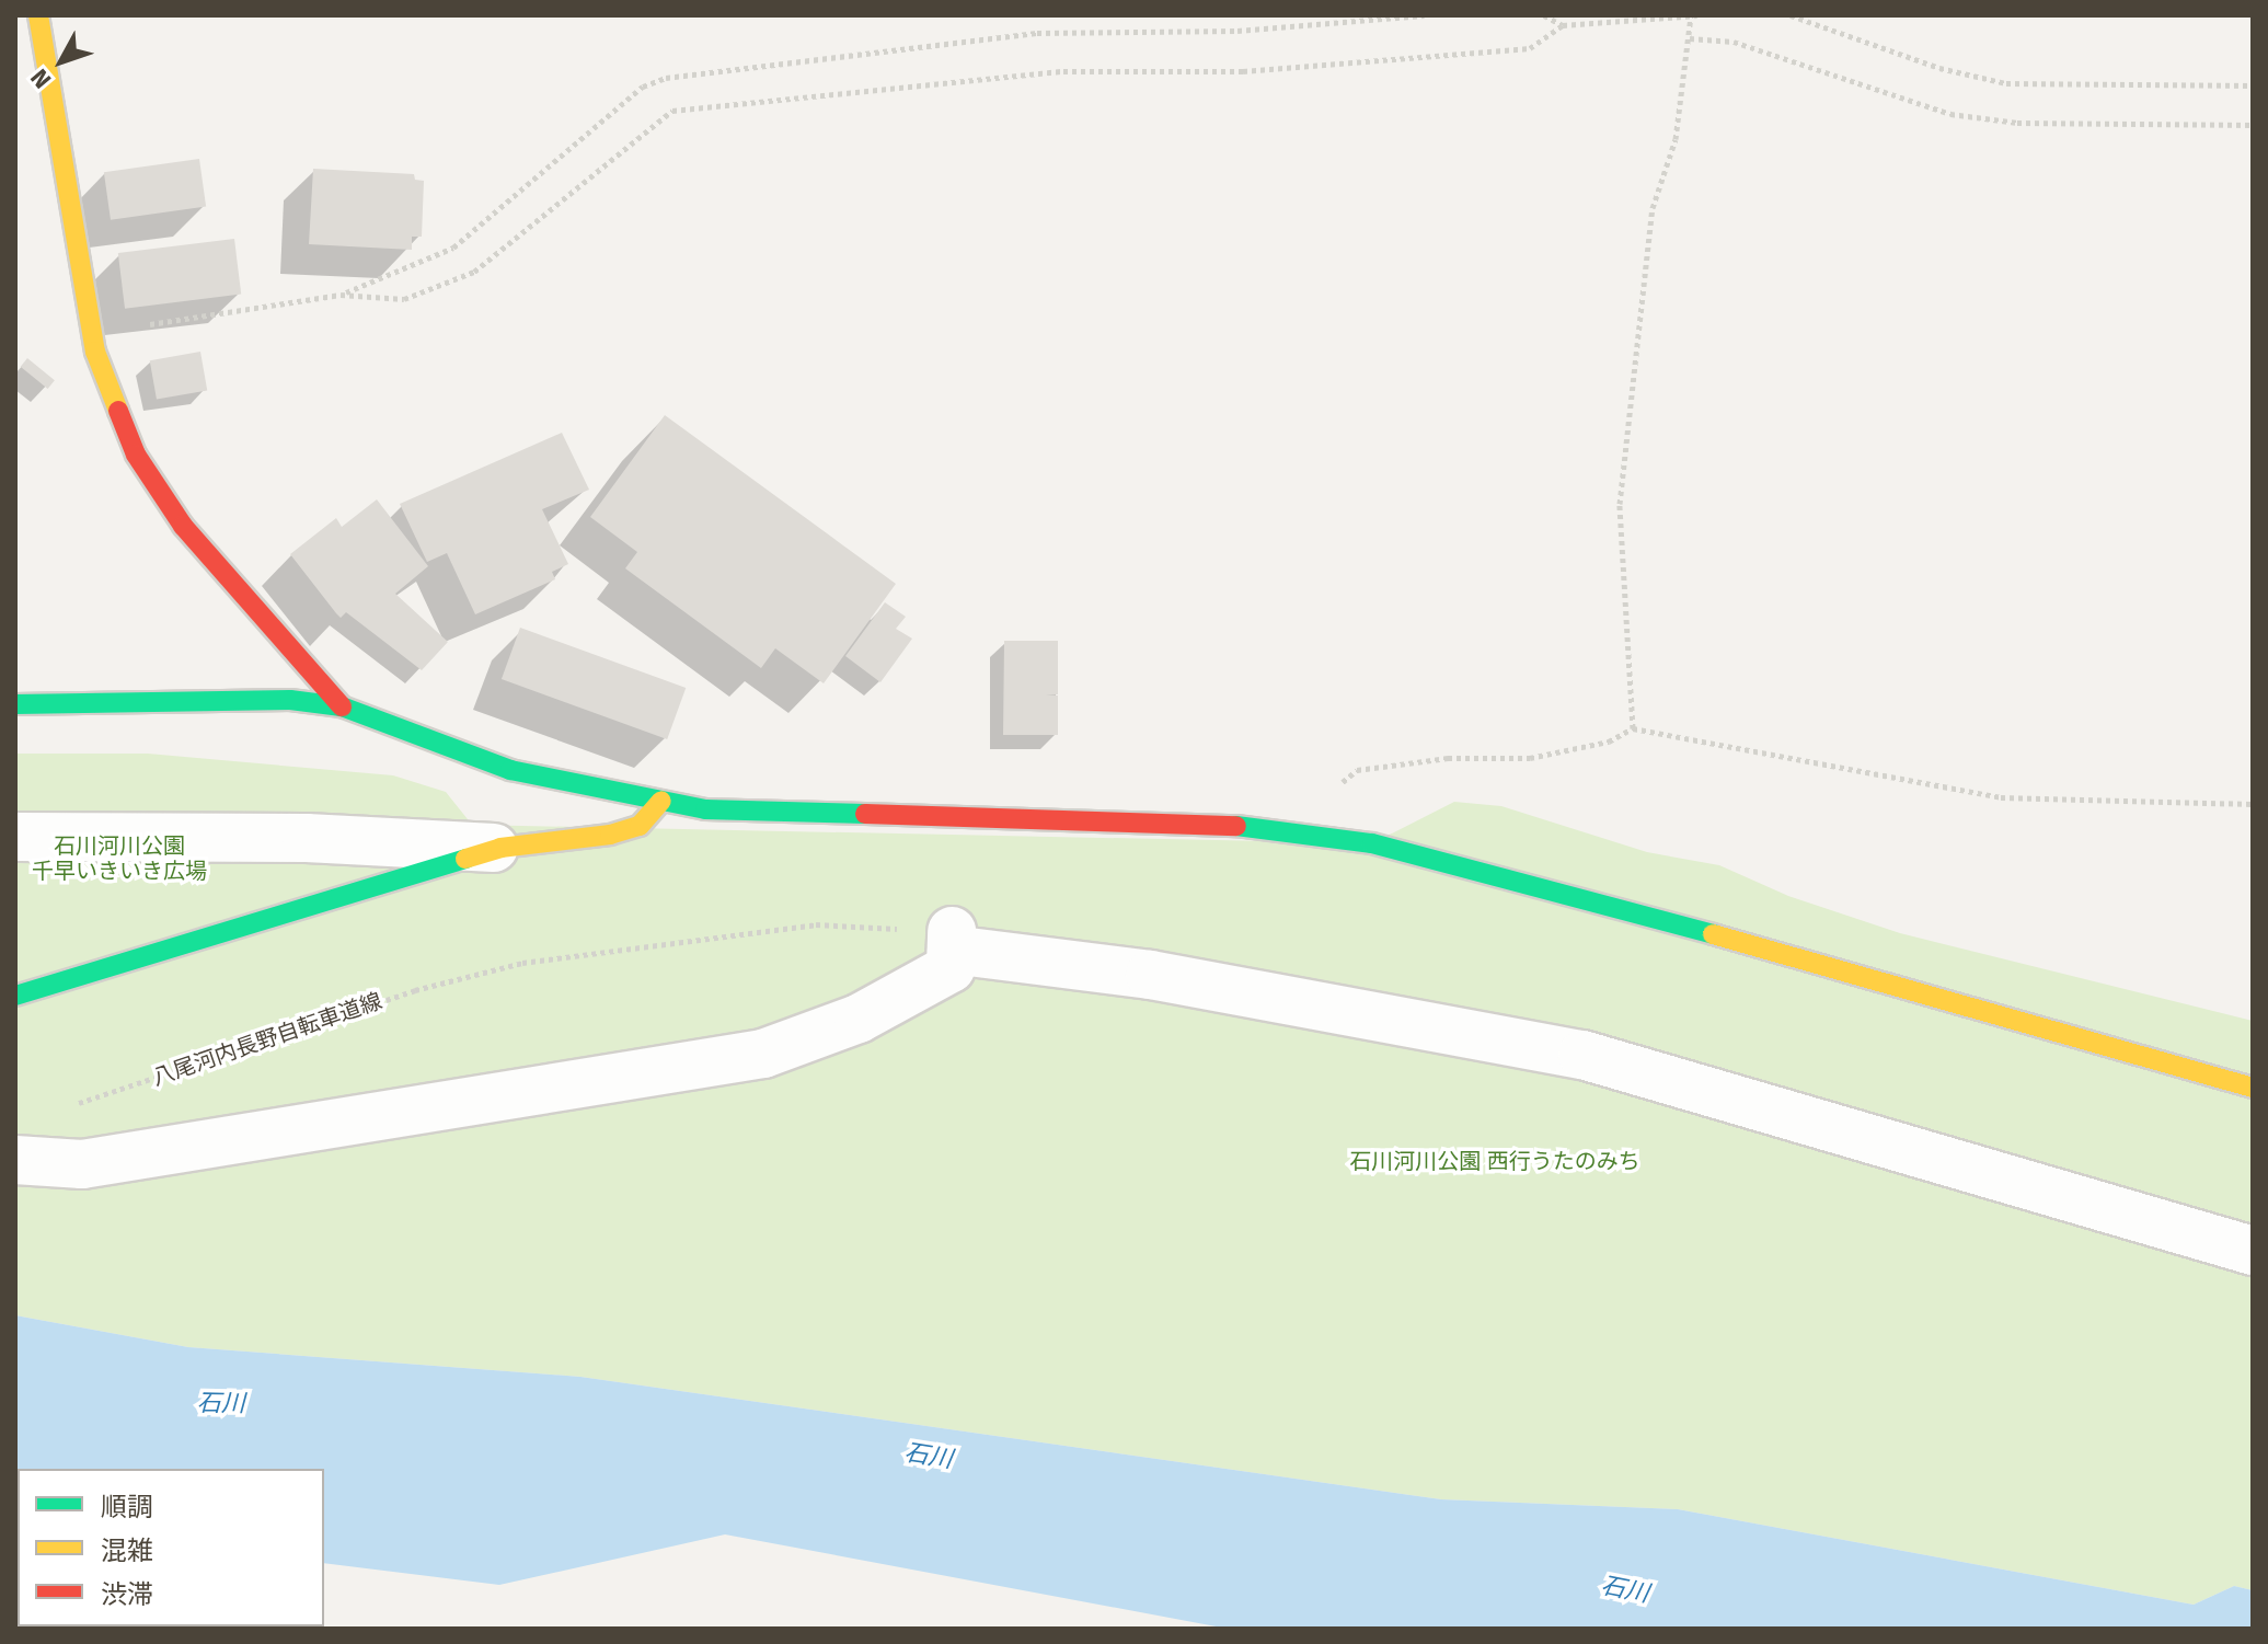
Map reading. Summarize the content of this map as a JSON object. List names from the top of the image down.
{
  "streets": {
    "path": ["八尾河内長野自転車道線"]
  },
  "water": ["石川"],
  "parks": ["石川河川公園 千早いきいき広場", "石川河川公園 西行うたのみち"],
  "legend": ["順調", "混雑", "渋滞"],
  "north": "bottom left"
}
